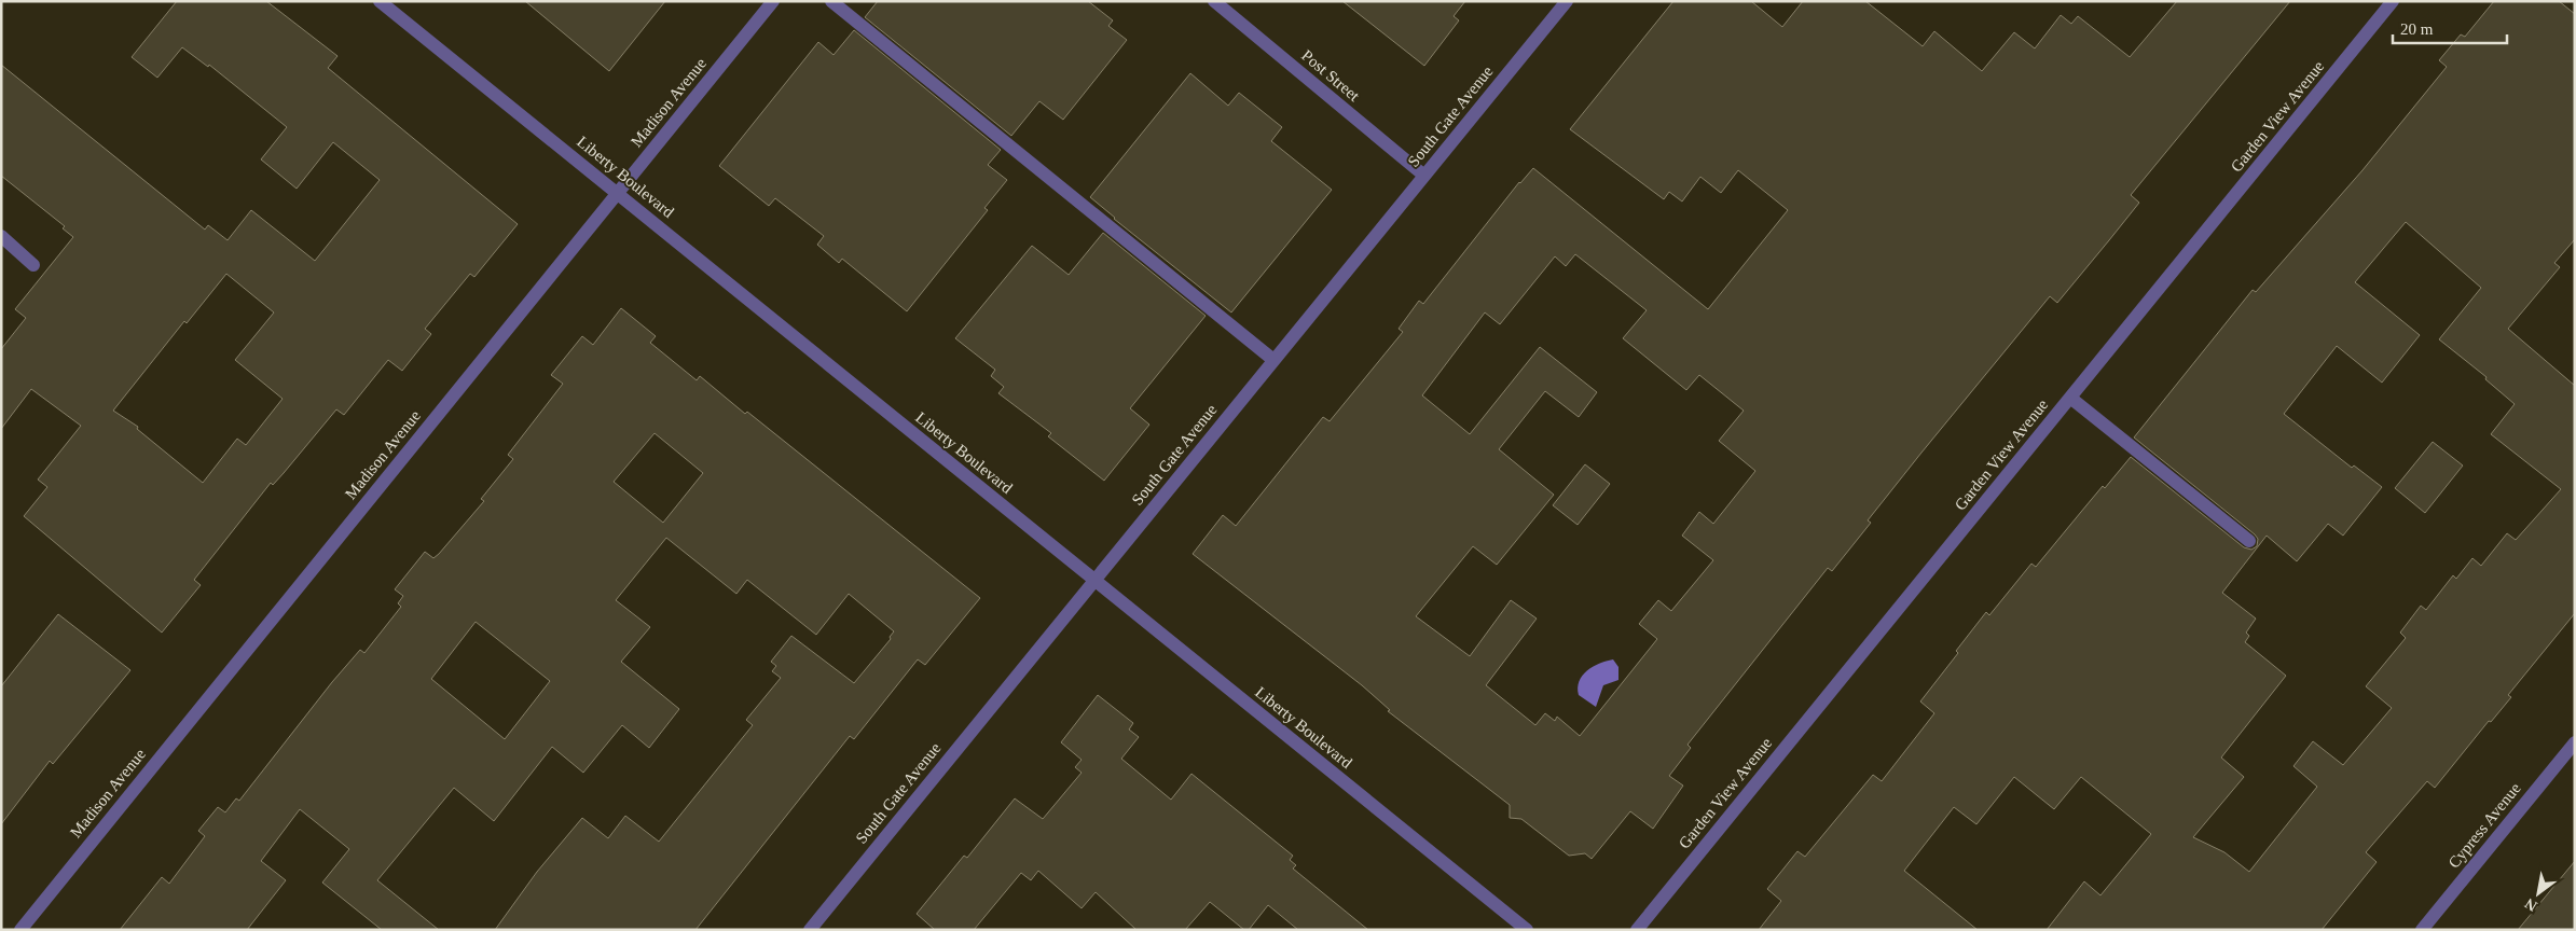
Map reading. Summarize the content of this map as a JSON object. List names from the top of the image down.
{
  "streets": {
    "street": [
      "Post Street",
      "Madison Avenue",
      "South Gate Avenue",
      "Garden View Avenue",
      "Liberty Boulevard",
      "Cypress Avenue"
    ]
  },
  "crossings": [
    ["Post Street", "South Gate Avenue"],
    ["Madison Avenue", "Liberty Boulevard"],
    ["South Gate Avenue", "Liberty Boulevard"]
  ],
  "scale_bar": "20 m",
  "north": "bottom left"
}
